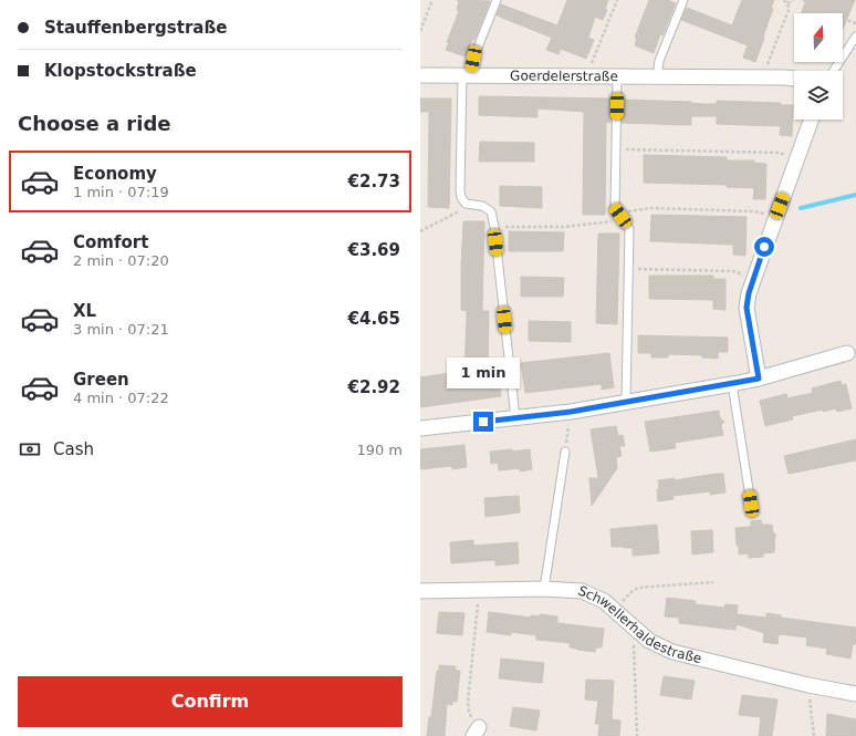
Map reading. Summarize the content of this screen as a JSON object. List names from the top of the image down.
{
  "streets": {
    "street": ["Goerdelerstraße", "Schwellerhaldestraße"]
  },
  "north": "top",
  "page": {
    "banner": ["Stauffenbergstraße", "Klopstockstraße"],
    "heading": "Choose a ride",
    "list": [
      {
        "name": "Economy",
        "note": "1 min · 07:19",
        "value": "€2.73"
      },
      {
        "name": "Comfort",
        "note": "2 min · 07:20",
        "value": "€3.69"
      },
      {
        "name": "XL",
        "note": "3 min · 07:21",
        "value": "€4.65"
      },
      {
        "name": "Green",
        "note": "4 min · 07:22",
        "value": "€2.92"
      }
    ],
    "bubble": "1 min",
    "pay": ["Cash", "190 m"],
    "buttons": "Confirm"
  }
}
